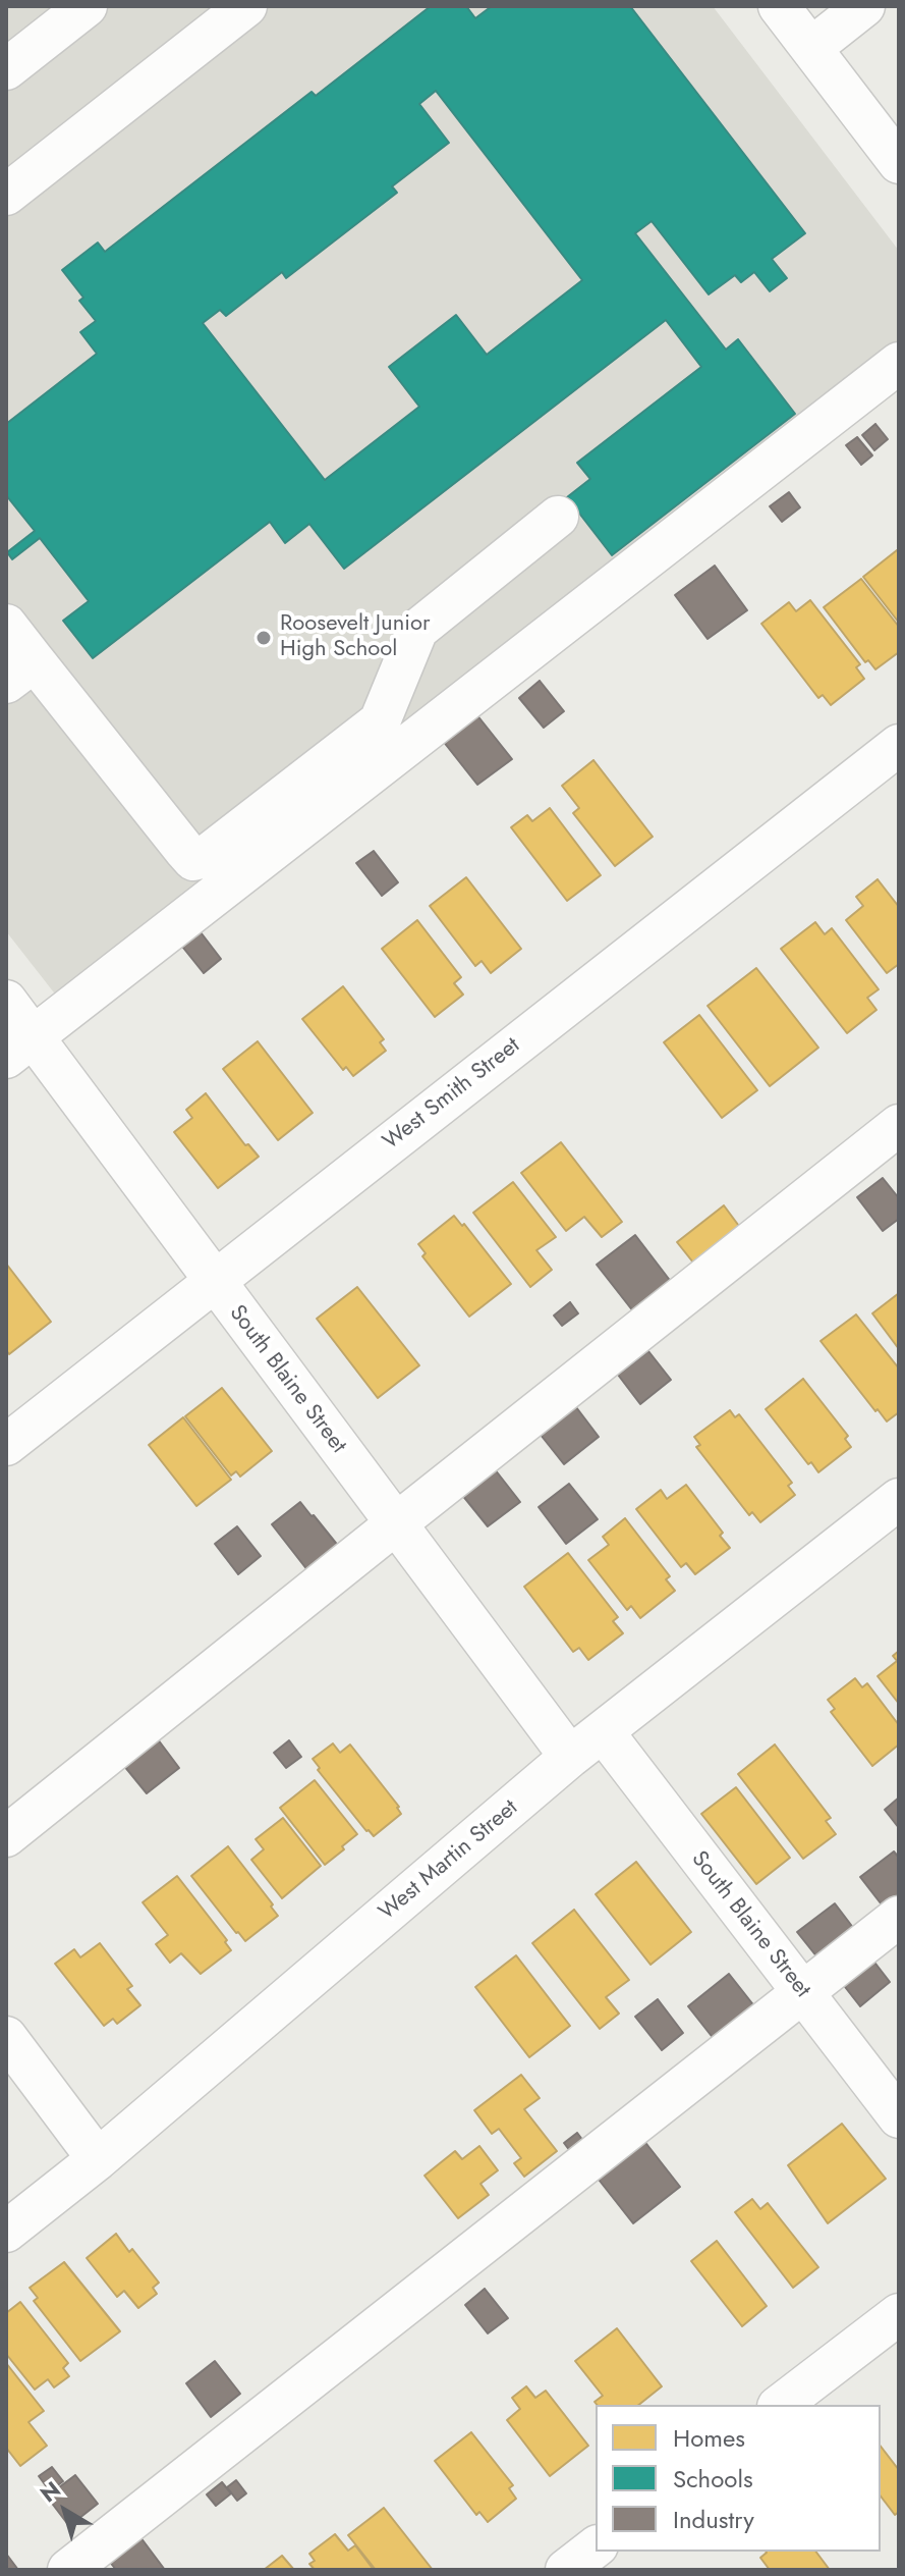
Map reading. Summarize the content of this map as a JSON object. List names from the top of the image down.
{
  "streets": {
    "street": ["West Smith Street", "South Blaine Street", "West Martin Street"]
  },
  "crossings": [
    ["West Smith Street", "South Blaine Street"],
    ["South Blaine Street", "West Martin Street"]
  ],
  "places": ["Roosevelt Junior High School"],
  "legend": ["Homes", "Schools", "Industry"],
  "north": "top left"
}
